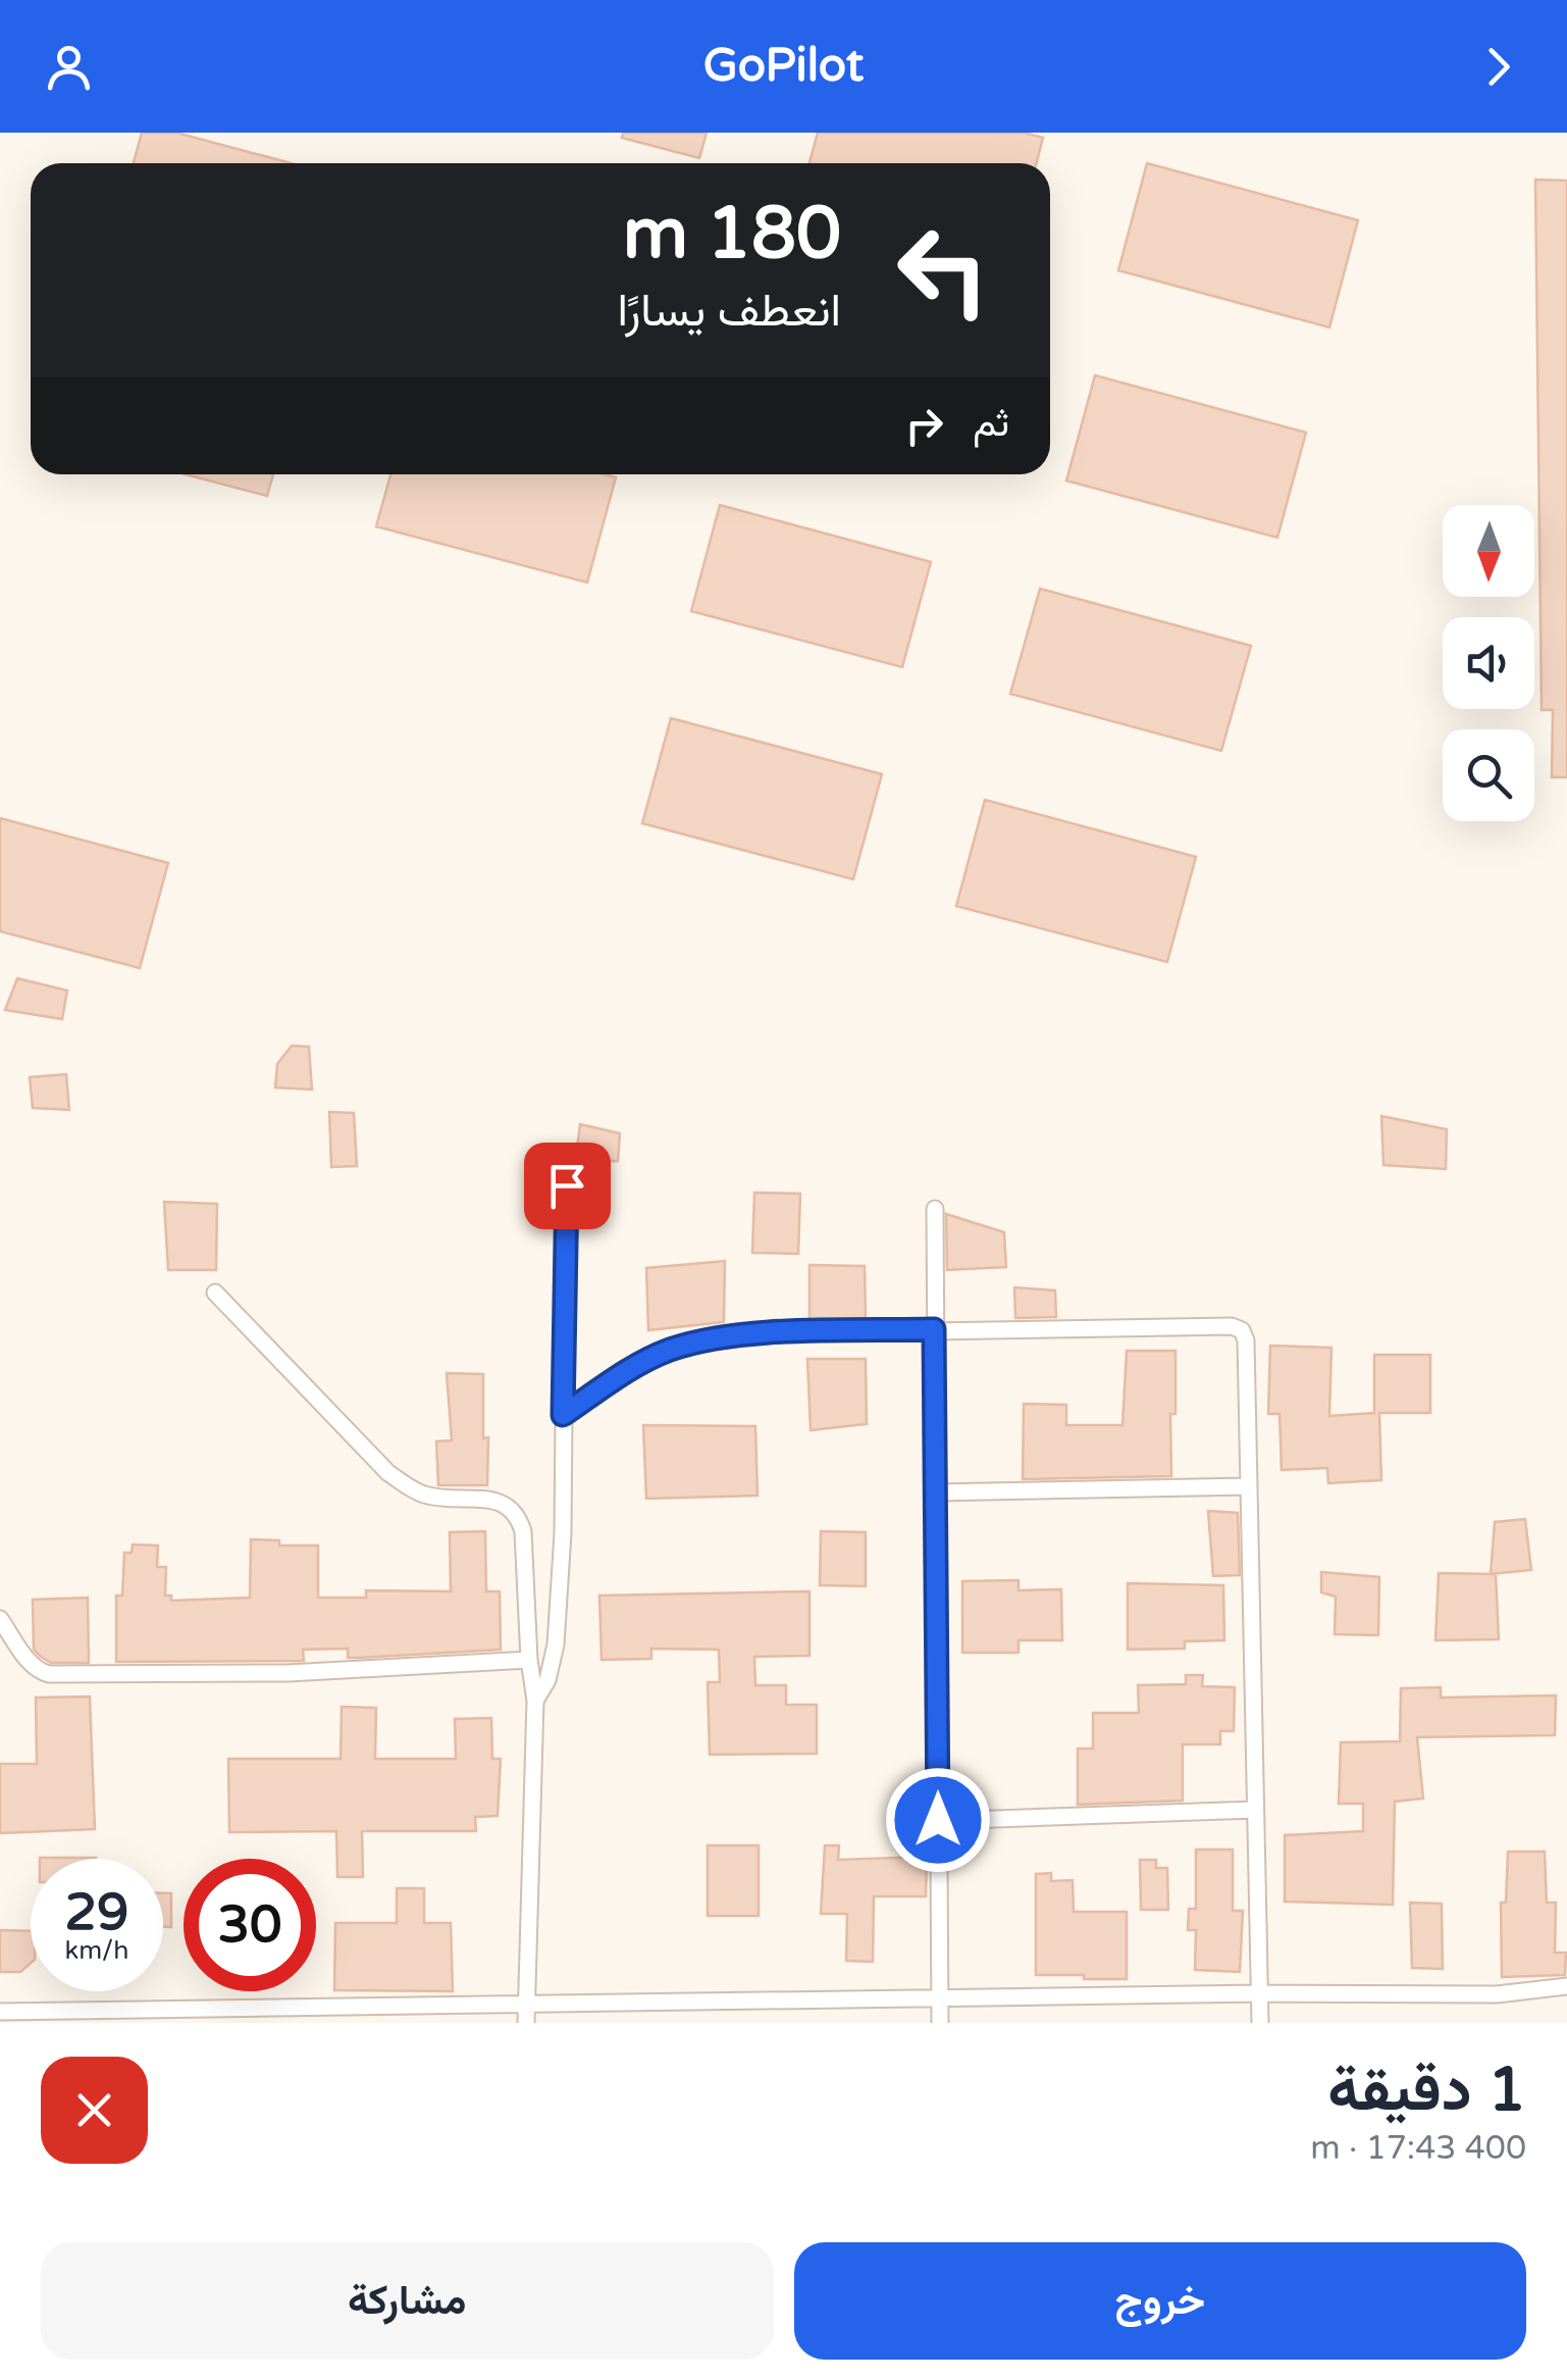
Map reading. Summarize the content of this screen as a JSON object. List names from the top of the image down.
{
  "north": "bottom",
  "page": {
    "header": "GoPilot",
    "turn": ["180 m", "انعطف يسارًا"],
    "then": "ثم",
    "speed": "29 km/h",
    "limit": "30",
    "heading": ["1 دقيقة", "400 m · 17:43"],
    "buttons": ["خروج", "مشاركة"]
  }
}
